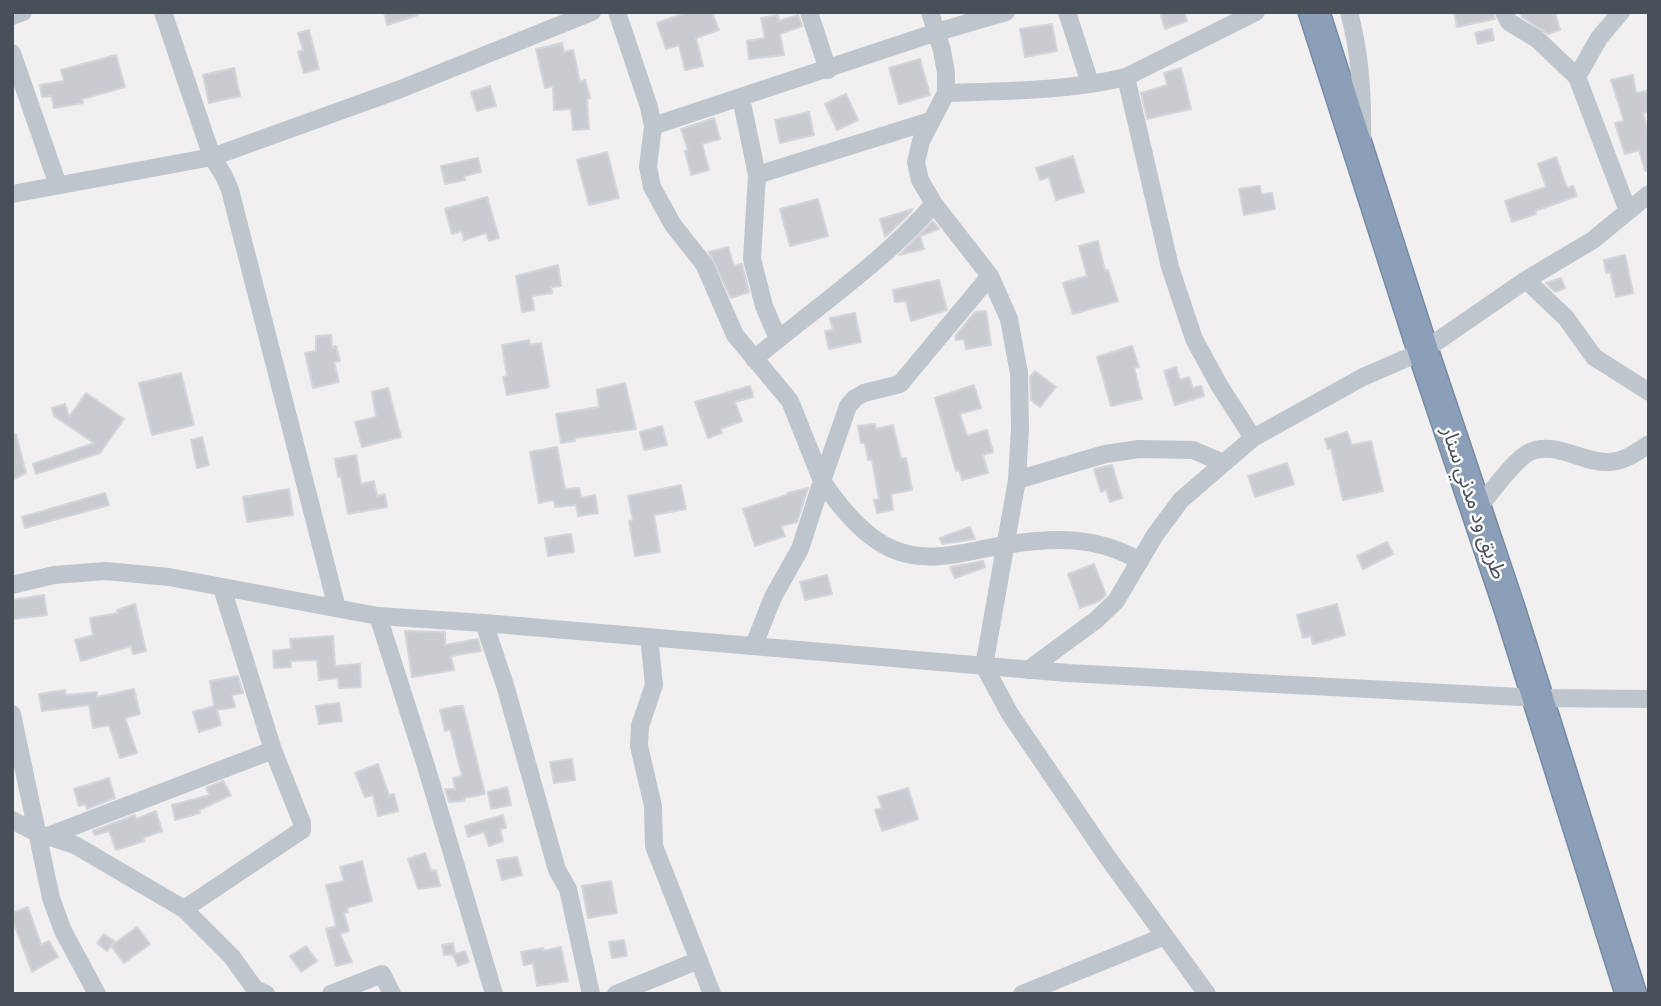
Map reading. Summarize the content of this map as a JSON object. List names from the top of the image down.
{
  "streets": {
    "highway": ["طريق ود مدني سنار"]
  }
}
